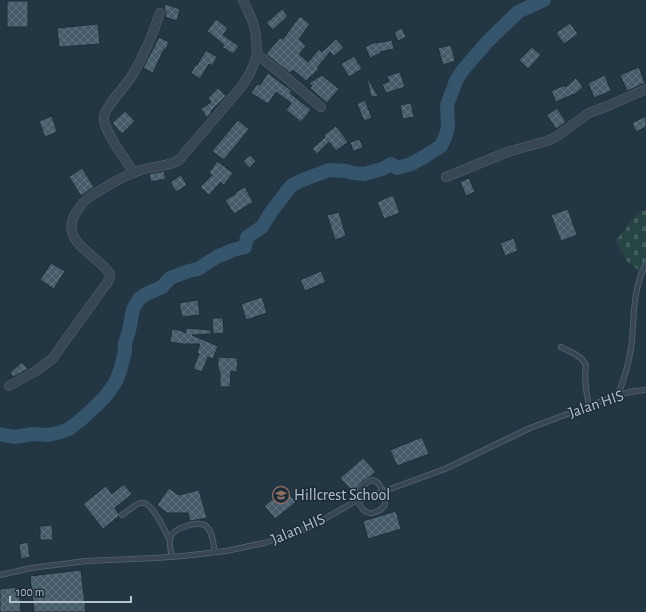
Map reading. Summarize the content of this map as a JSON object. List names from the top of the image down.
{
  "streets": {
    "lane": ["Jalan HIS"]
  },
  "places": {
    "school or university": ["Hillcrest School"]
  },
  "scale_bar": "100 m"
}
